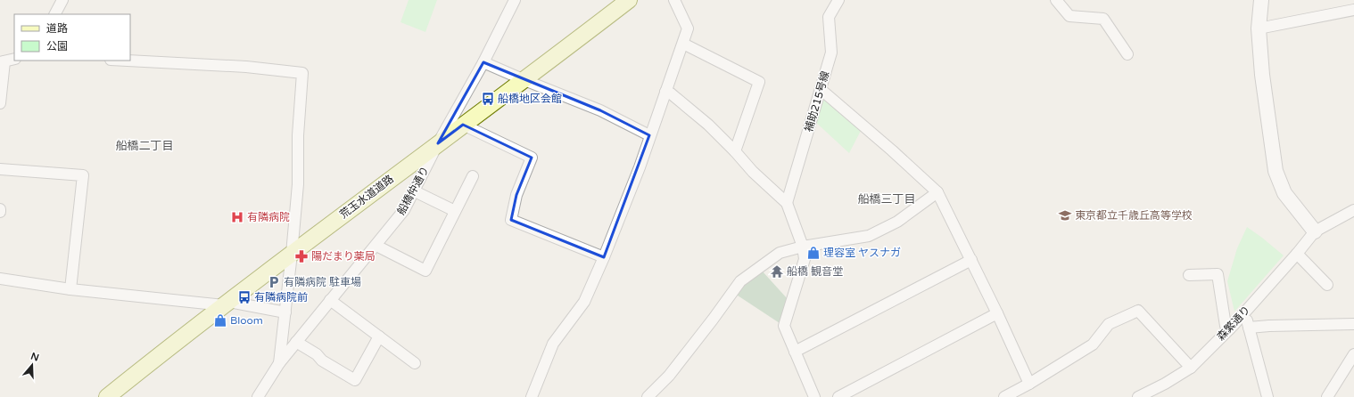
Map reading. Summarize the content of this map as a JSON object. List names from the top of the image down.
{
  "streets": {
    "main road": ["荒玉水道道路"],
    "street": ["補助215号線", "船橋仲通り", "森繁通り"]
  },
  "crossings": [
    ["船橋仲通り", "荒玉水道道路"]
  ],
  "districts": ["船橋二丁目", "船橋三丁目"],
  "places": {
    "bus stop": ["船橋地区会館", "有隣病院前"],
    "school or university": ["東京都立千歳丘高等学校"],
    "hospital": ["有隣病院"],
    "shop": ["理容室 ヤスナガ", "Bloom"],
    "pharmacy": ["陽だまり薬局"],
    "temple": ["船橋 観音堂"],
    "parking": ["有隣病院 駐車場"]
  },
  "legend": ["道路", "公園"],
  "north": "top"
}
